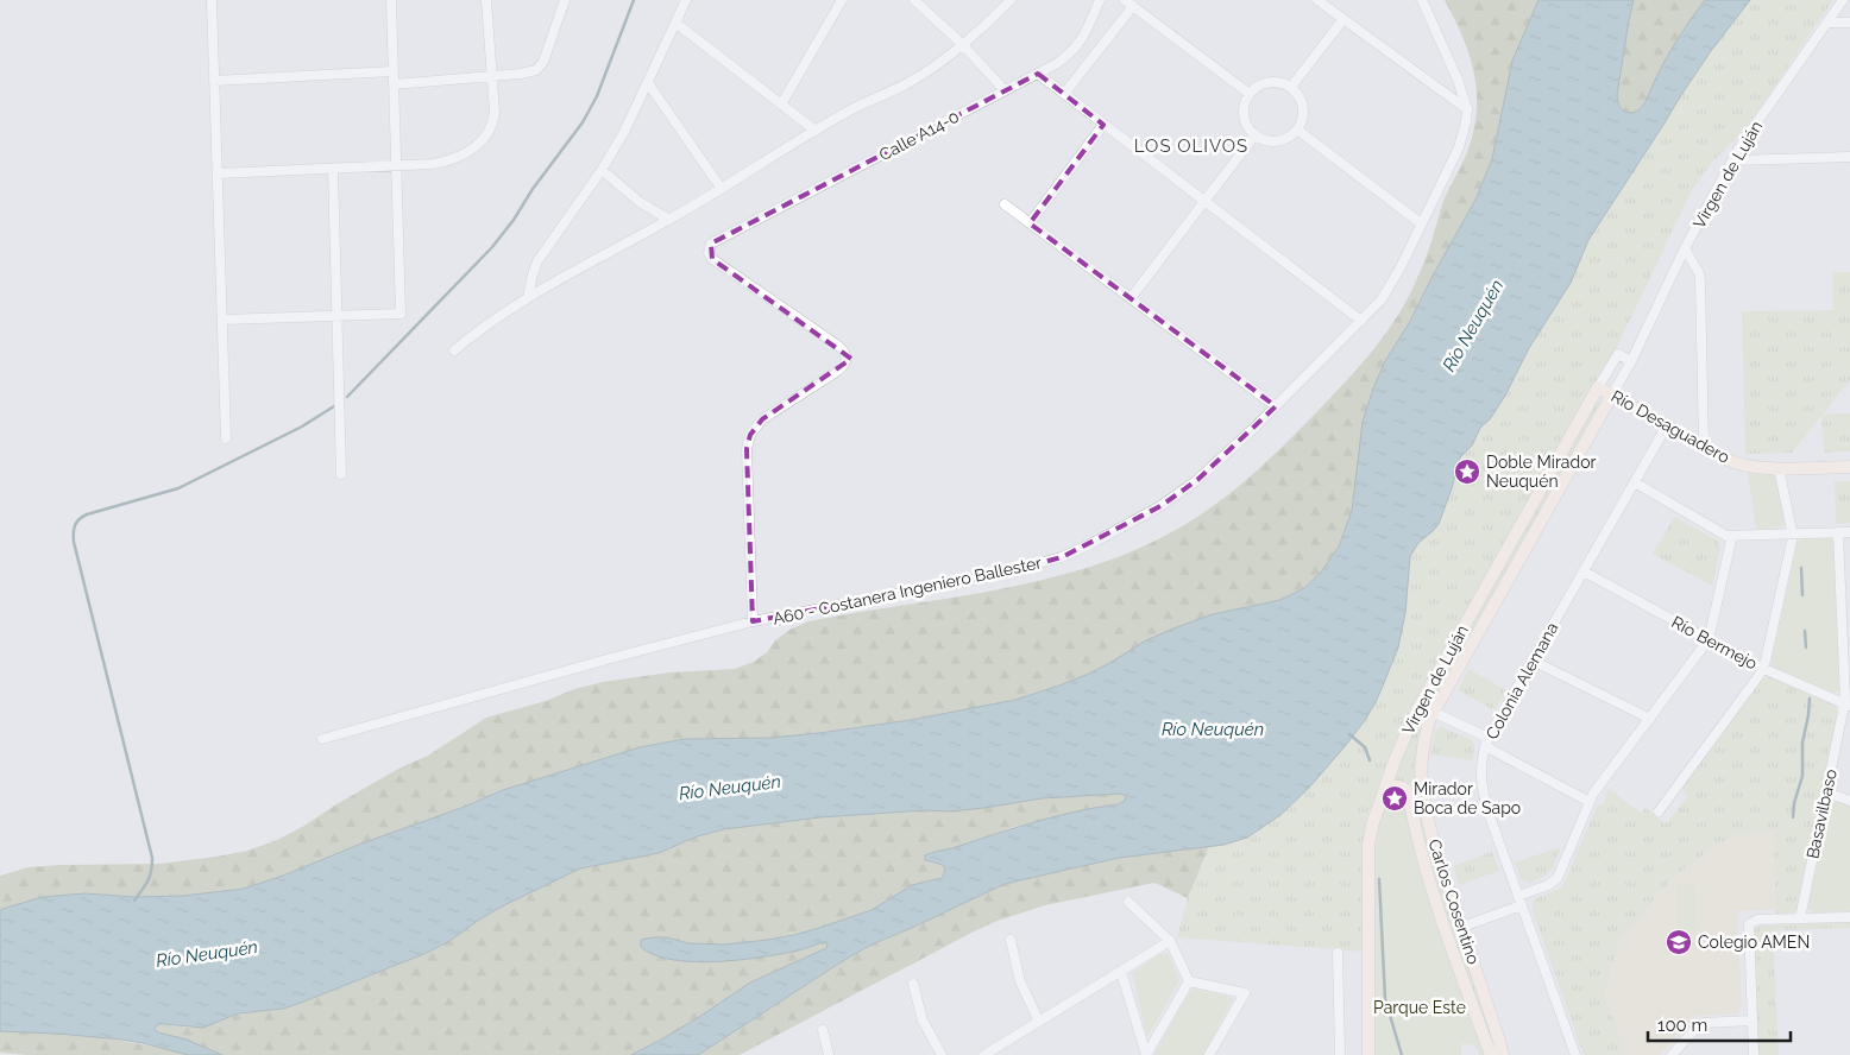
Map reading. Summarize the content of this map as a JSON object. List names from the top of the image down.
{
  "streets": {
    "street": [
      "Calle A14-0",
      "Virgen de Luján",
      "Río Desaguadero",
      "A60 - Costanera Ingeniero Ballester",
      "Río Bermejo",
      "Colonia Alemana",
      "Basavilbaso",
      "Carlos Cosentino"
    ]
  },
  "crossings": [
    ["Calle A14-0", "A60 - Costanera Ingeniero Ballester"],
    ["Virgen de Luján", "Río Desaguadero"],
    ["Virgen de Luján", "Carlos Cosentino"],
    ["Río Desaguadero", "Colonia Alemana"],
    ["Río Bermejo", "Colonia Alemana"],
    ["Río Bermejo", "Basavilbaso"]
  ],
  "districts": ["LOS OLIVOS"],
  "water": ["Río Neuquén"],
  "parks": ["Parque Este"],
  "places": {
    "place": ["Doble Mirador Neuquén", "Mirador Boca de Sapo"],
    "school or university": ["Colegio AMEN"]
  },
  "scale_bar": "100 m"
}
